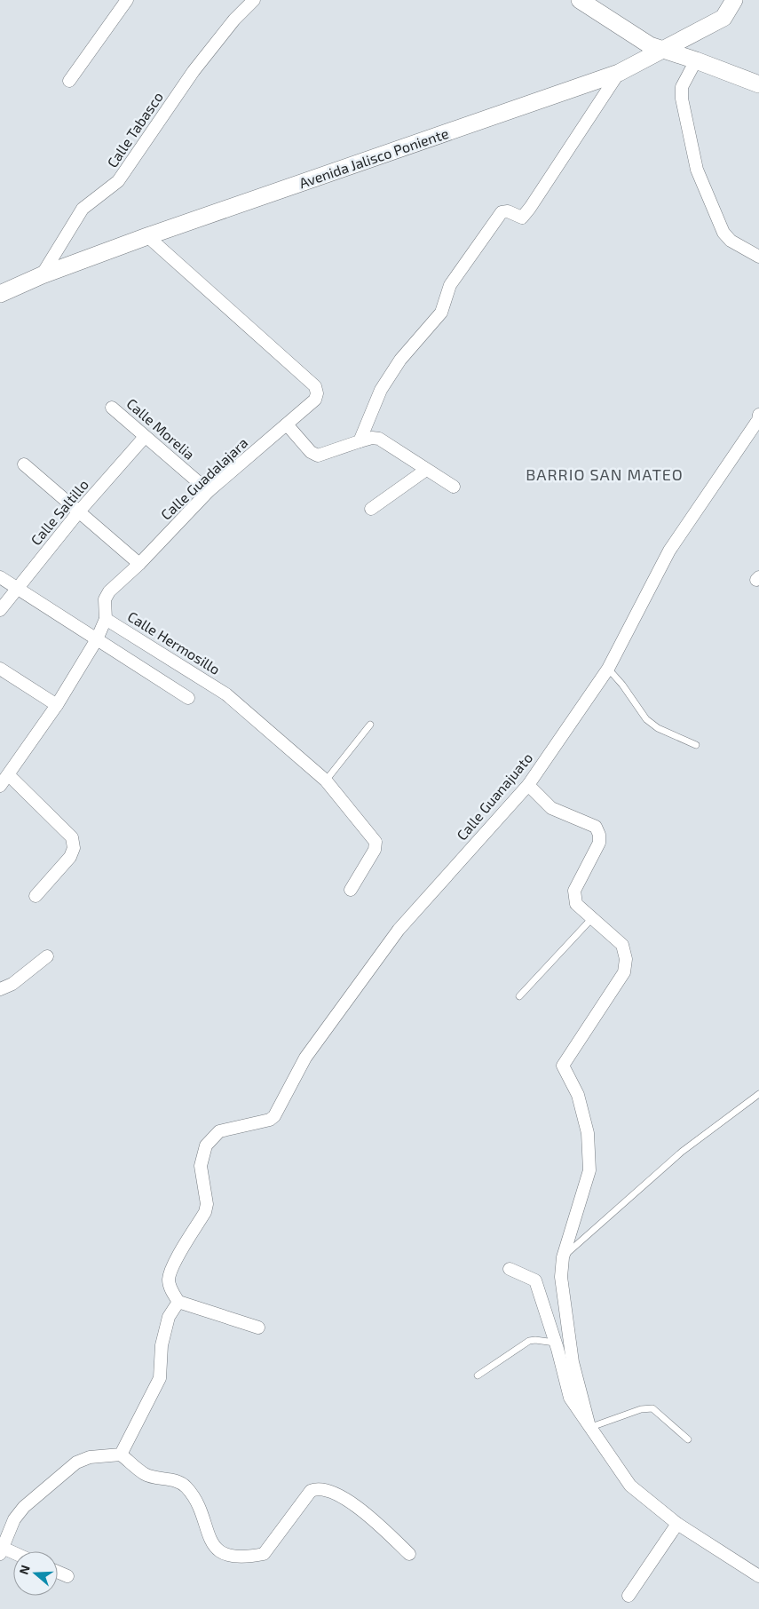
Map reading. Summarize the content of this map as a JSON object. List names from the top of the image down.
{
  "streets": {
    "street": [
      "Calle Tabasco",
      "Avenida Jalisco Poniente",
      "Calle Morelia",
      "Calle Guadalajara",
      "Calle Saltillo",
      "Calle Hermosillo",
      "Calle Guanajuato"
    ]
  },
  "crossings": [
    ["Calle Tabasco", "Avenida Jalisco Poniente"],
    ["Avenida Jalisco Poniente", "Calle Guadalajara"],
    ["Calle Morelia", "Calle Guadalajara"],
    ["Calle Morelia", "Calle Saltillo"],
    ["Calle Guadalajara", "Calle Hermosillo"]
  ],
  "districts": ["BARRIO SAN MATEO"],
  "north": "left"
}
